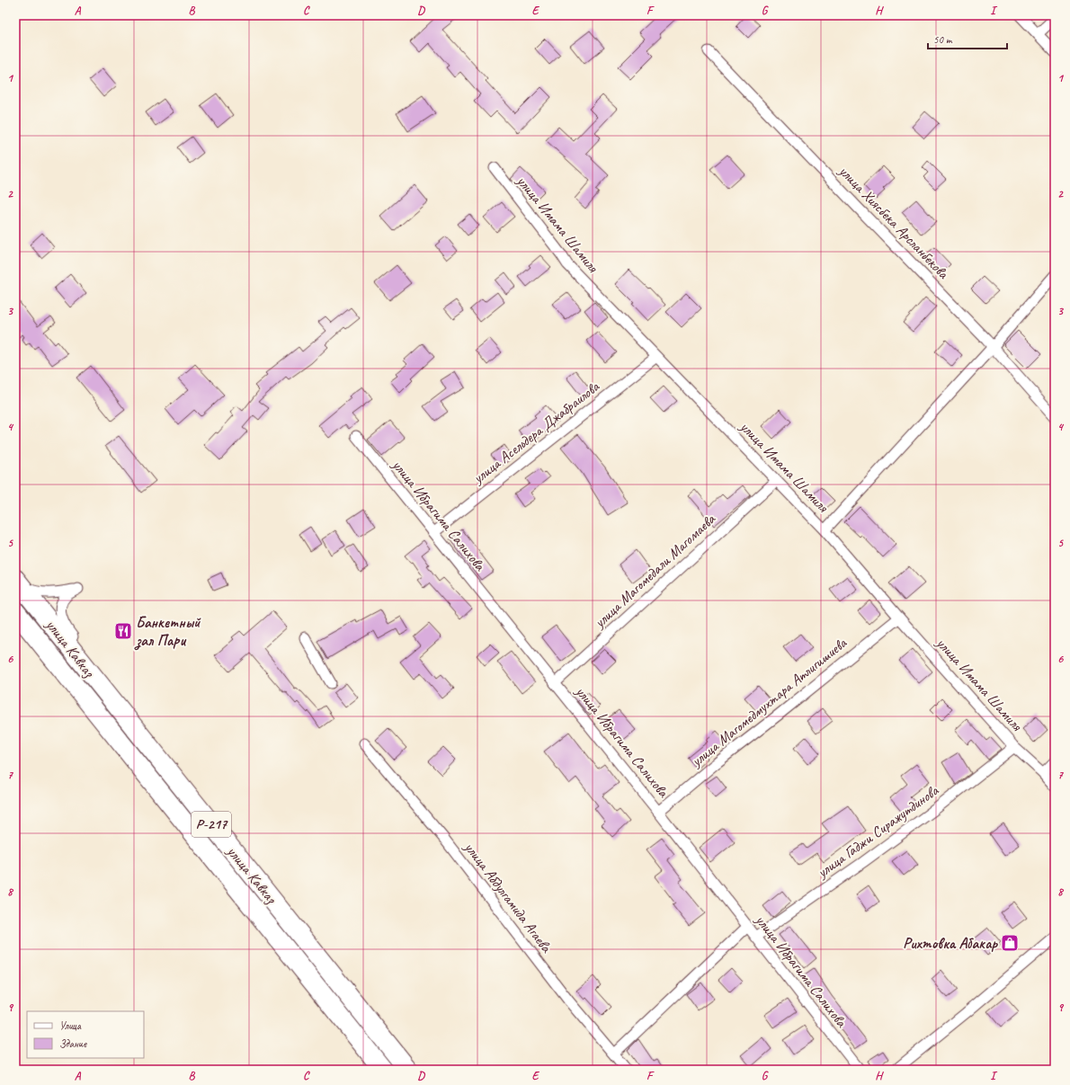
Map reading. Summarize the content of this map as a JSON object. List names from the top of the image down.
{
  "streets": {
    "highway": ["улица Кавказ", "Р-217"],
    "street": [
      "улица Хиясбека Арсланбекова",
      "улица Имама Шамиля",
      "улица Асельдера Джабраилова",
      "улица Ибрагима Салихова",
      "улица Магомедали Магомаева",
      "улица Магомедмухтара Атлигишиева",
      "улица Гаджи Сиражутдинова",
      "улица Абдулгамида Агаева"
    ]
  },
  "crossings": [
    ["улица Имама Шамиля", "улица Асельдера Джабраилова"],
    ["улица Имама Шамиля", "улица Магомедали Магомаева"],
    ["улица Имама Шамиля", "улица Магомедмухтара Атлигишиева"],
    ["улица Имама Шамиля", "улица Гаджи Сиражутдинова"],
    ["улица Асельдера Джабраилова", "улица Ибрагима Салихова"],
    ["улица Ибрагима Салихова", "улица Магомедали Магомаева"],
    ["улица Ибрагима Салихова", "улица Магомедмухтара Атлигишиева"],
    ["улица Ибрагима Салихова", "улица Гаджи Сиражутдинова"]
  ],
  "places": {
    "restaurant": ["Банкетный зал Пари"],
    "shop": ["Рихтовка Абакар"]
  },
  "legend": ["Улица", "Здание"],
  "scale_bar": "50 m",
  "grid": {
    "columns": [
      "A",
      "B",
      "C",
      "D",
      "E",
      "F",
      "G",
      "H",
      "I"
    ],
    "rows": [
      "1",
      "2",
      "3",
      "4",
      "5",
      "6",
      "7",
      "8",
      "9"
    ]
  }
}
